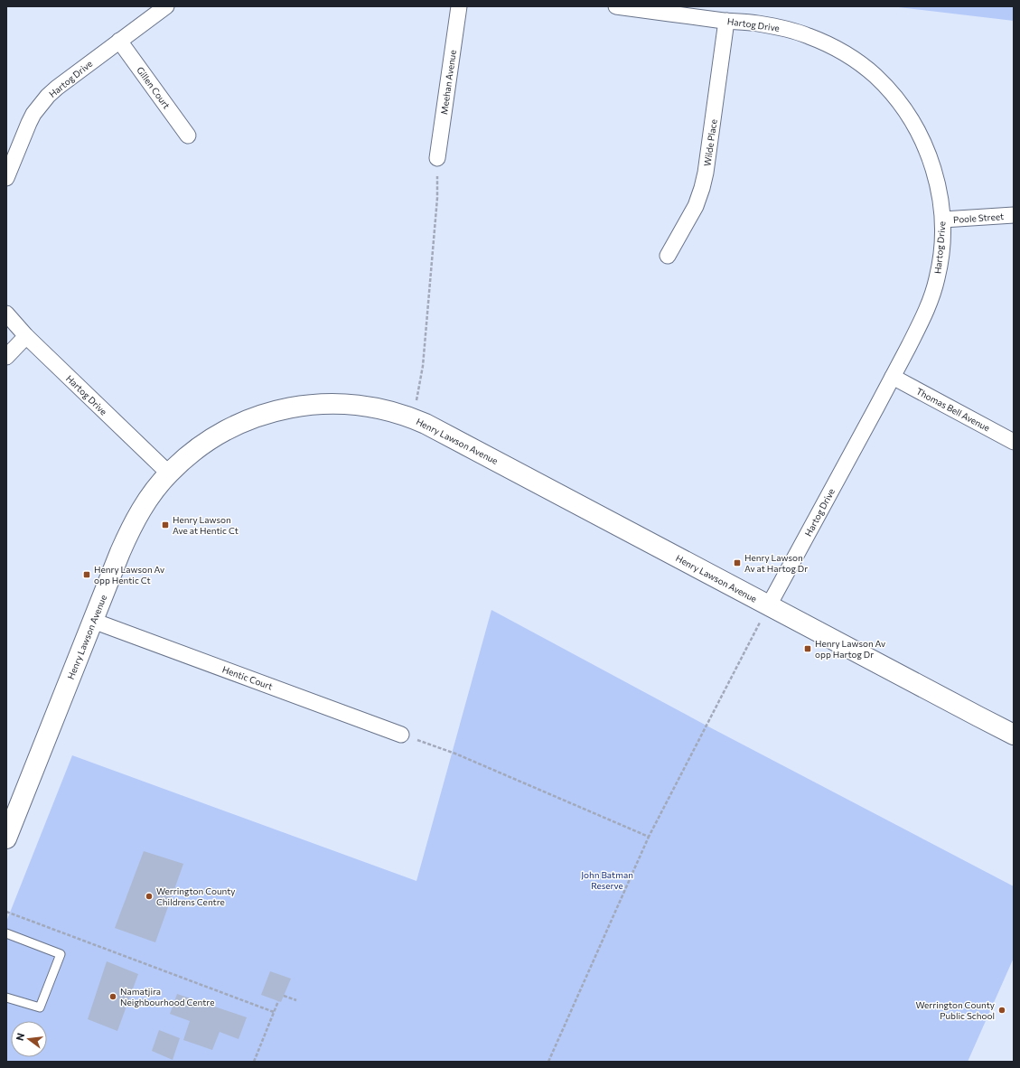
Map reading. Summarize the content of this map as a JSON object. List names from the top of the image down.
{
  "streets": {
    "street": [
      "Hartog Drive",
      "Meehan Avenue",
      "Gillen Court",
      "Wilde Place",
      "Poole Street",
      "Thomas Bell Avenue",
      "Henry Lawson Avenue",
      "Hentic Court"
    ]
  },
  "crossings": [
    ["Hartog Drive", "Gillen Court"],
    ["Hartog Drive", "Wilde Place"],
    ["Hartog Drive", "Poole Street"],
    ["Hartog Drive", "Thomas Bell Avenue"],
    ["Hartog Drive", "Henry Lawson Avenue"],
    ["Henry Lawson Avenue", "Hentic Court"]
  ],
  "parks": ["John Batman Reserve"],
  "places": {
    "transit": [
      "Henry Lawson Ave at Hentic Ct",
      "Henry Lawson Av at Hartog Dr",
      "Henry Lawson Av opp Hentic Ct",
      "Henry Lawson Av opp Hartog Dr"
    ],
    "other": ["Werrington County Childrens Centre", "Namatjira Neighbourhood Centre", "Werrington County Public School"]
  },
  "north": "left"
}
